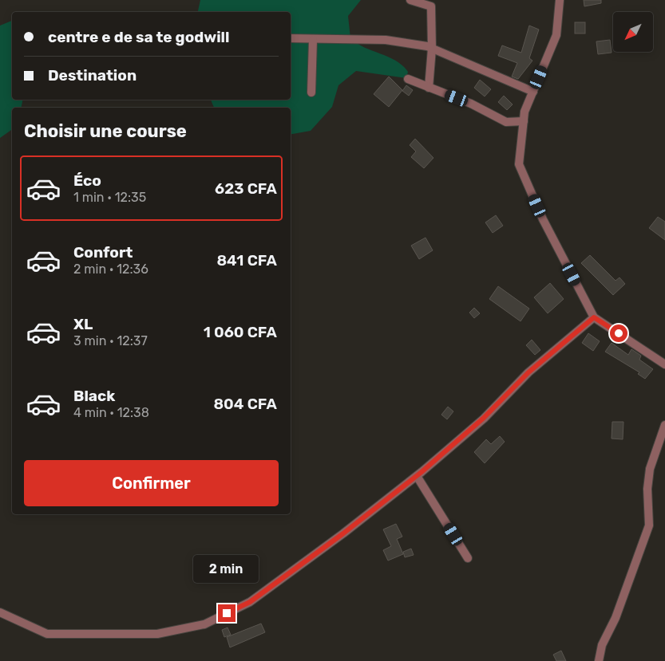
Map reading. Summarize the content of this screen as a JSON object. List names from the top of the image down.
{
  "north": "bottom left",
  "page": {
    "banner": ["centre e de sa te godwill", "Destination"],
    "heading": "Choisir une course",
    "list": [
      {
        "name": "Éco",
        "note": "1 min · 12:35",
        "value": "623 CFA"
      },
      {
        "name": "Confort",
        "note": "2 min · 12:36",
        "value": "841 CFA"
      },
      {
        "name": "XL",
        "note": "3 min · 12:37",
        "value": "1 060 CFA"
      },
      {
        "name": "Black",
        "note": "4 min · 12:38",
        "value": "804 CFA"
      }
    ],
    "buttons": "Confirmer",
    "bubble": "2 min"
  }
}
